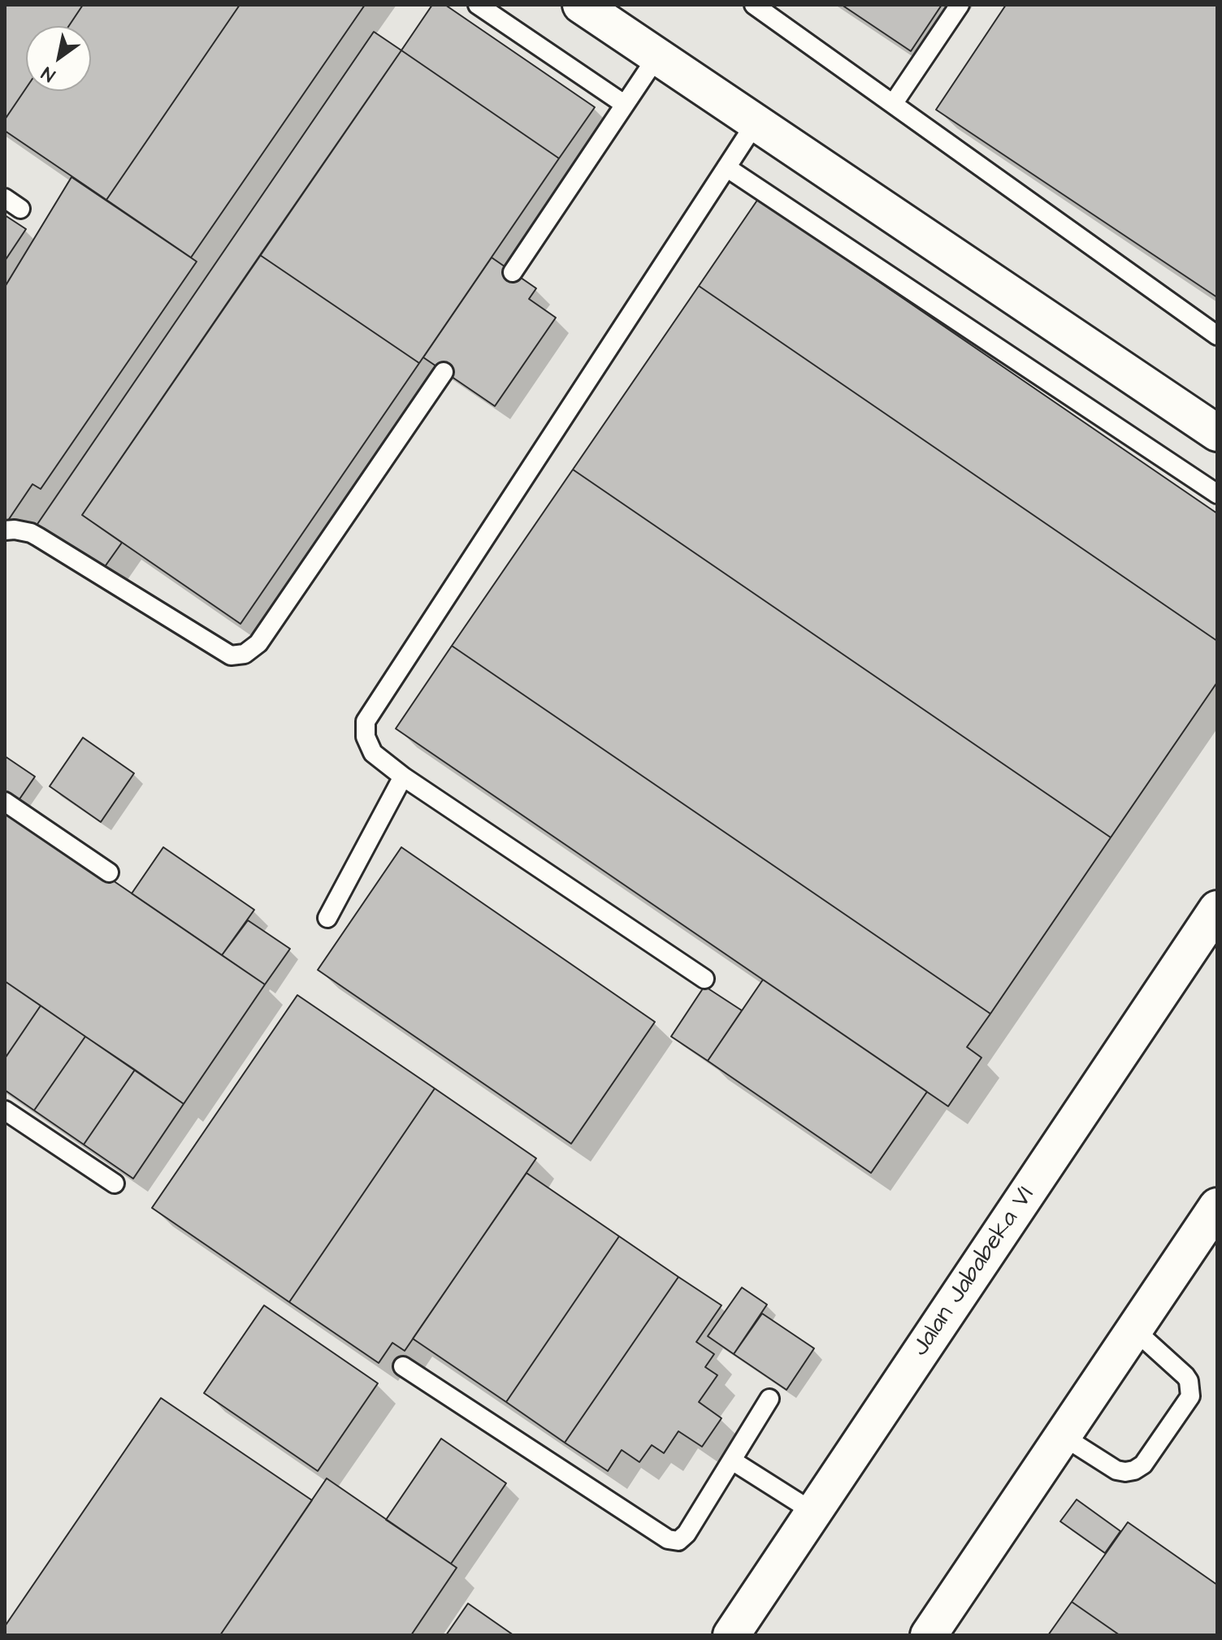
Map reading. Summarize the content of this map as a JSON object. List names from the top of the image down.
{
  "streets": {
    "street": ["Jalan Jababeka VI"]
  },
  "north": "bottom left"
}
